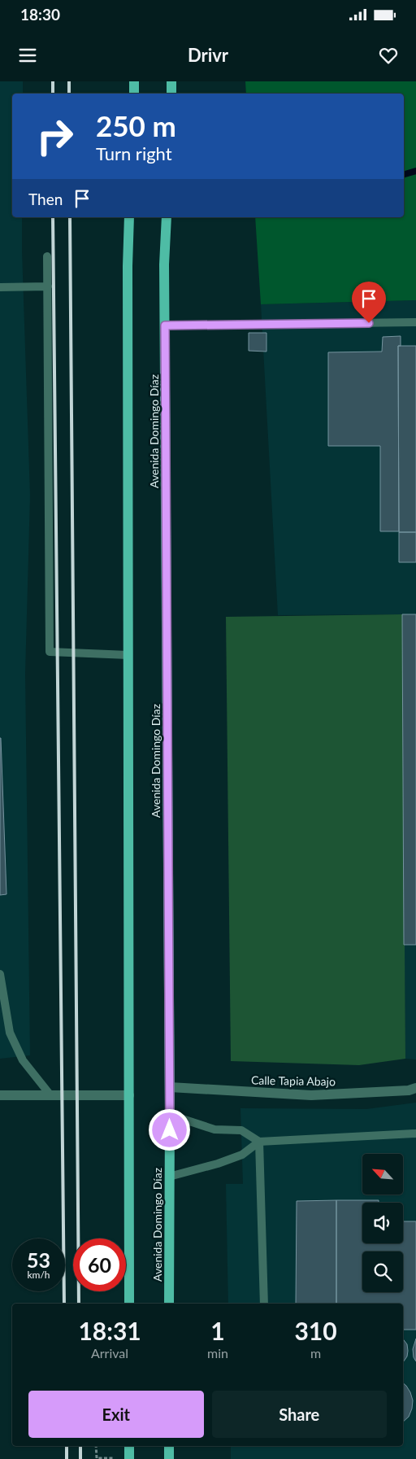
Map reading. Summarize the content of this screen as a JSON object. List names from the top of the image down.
{
  "streets": {
    "main road": ["Avenida Domingo Díaz"],
    "street": ["Calle Tapia Abajo"]
  },
  "crossings": [
    ["Avenida Domingo Díaz", "Calle Tapia Abajo"]
  ],
  "north": "top left",
  "page": {
    "status": "18:30",
    "header": "Drivr",
    "turn": ["250 m", "Turn right"],
    "then": "Then",
    "speed": "53 km/h",
    "limit": "60",
    "eta": [
      "18:31",
      "Arrival",
      "1",
      "min",
      "310",
      "m"
    ],
    "buttons": ["Exit", "Share"]
  }
}
